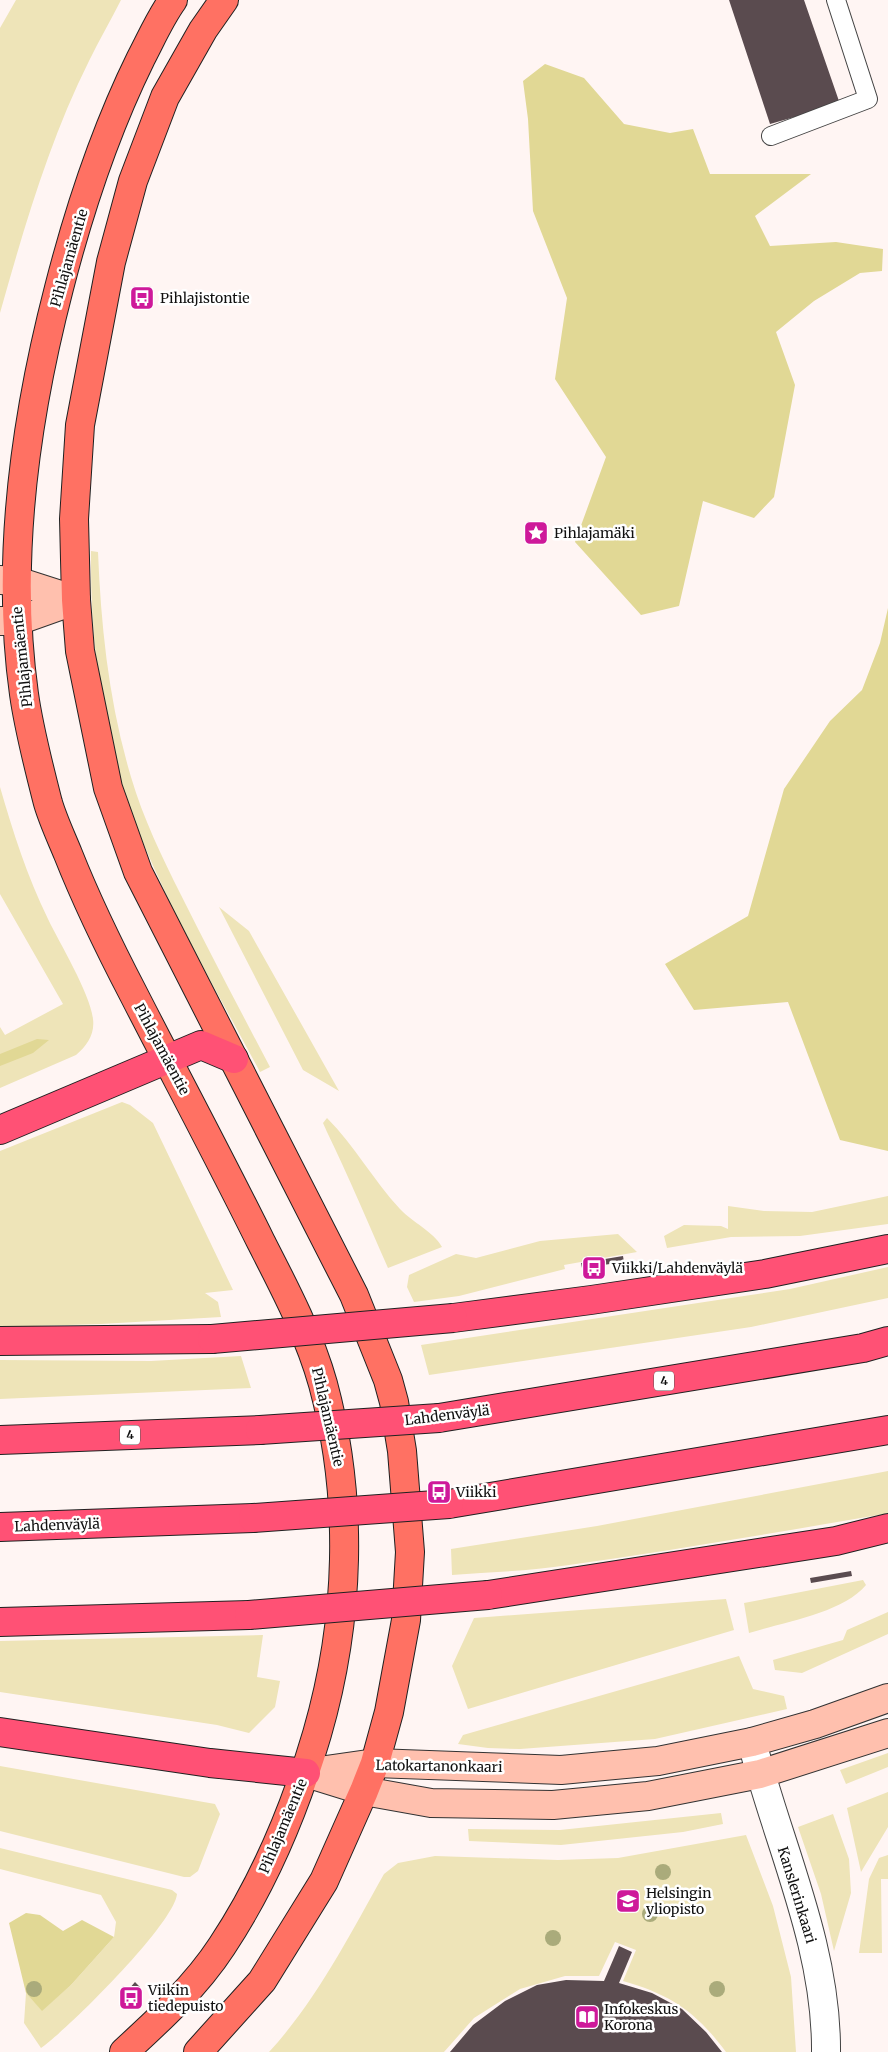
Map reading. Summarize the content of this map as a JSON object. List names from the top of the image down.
{
  "streets": {
    "highway": ["4", "Lahdenväylä"],
    "main road": ["Pihlajamäentie"],
    "street": ["Latokartanonkaari", "Kanslerinkaari"]
  },
  "crossings": [
    ["Pihlajamäentie", "Latokartanonkaari"],
    ["Latokartanonkaari", "Kanslerinkaari"]
  ],
  "places": {
    "bus stop": [
      "Pihlajistontie",
      "Viikki/Lahdenväylä",
      "Viikki",
      "Viikin tiedepuisto"
    ],
    "place": ["Pihlajamäki"],
    "school or university": ["Helsingin yliopisto"],
    "library": ["Infokeskus Korona"]
  }
}
